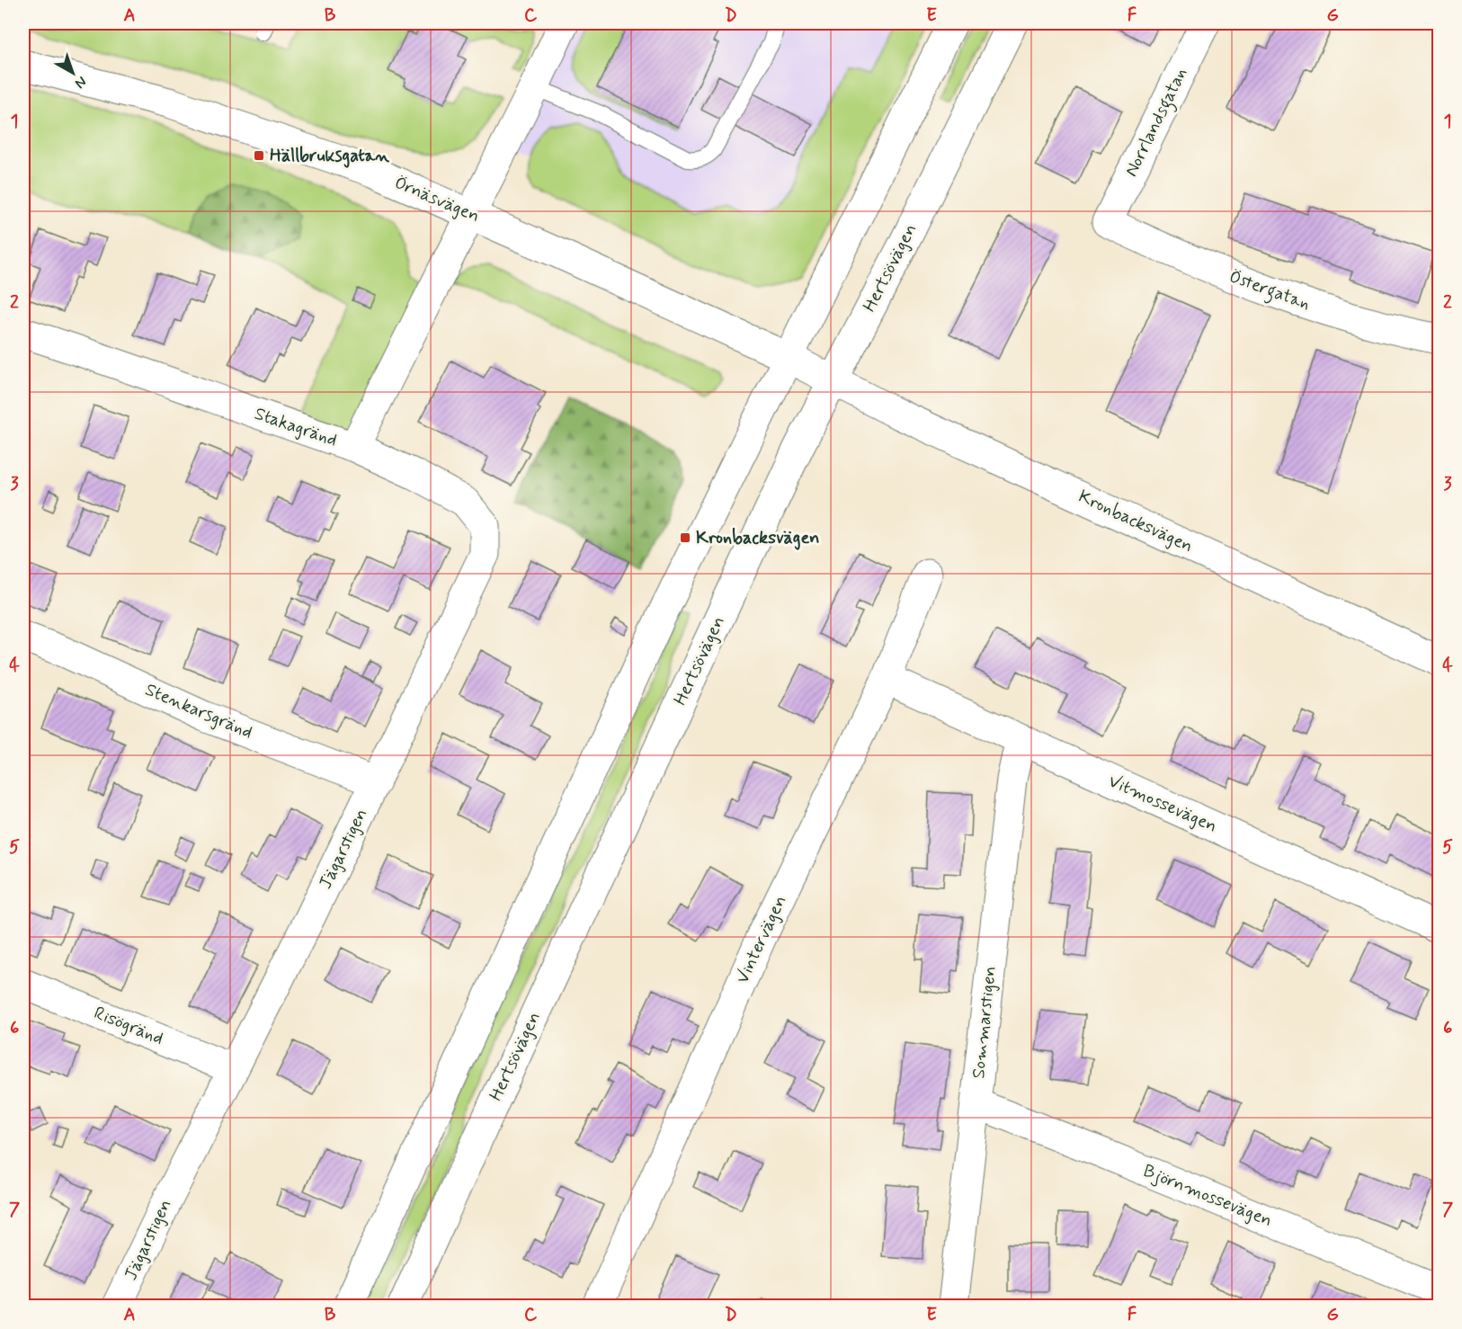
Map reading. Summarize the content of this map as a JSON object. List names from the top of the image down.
{
  "streets": {
    "street": [
      "Norrlandsgatan",
      "Örnäsvägen",
      "Hertsövägen",
      "Östergatan",
      "Stakagränd",
      "Kronbacksvägen",
      "Stenkarsgränd",
      "Vitmossevägen",
      "Jägarstigen",
      "Vintervägen",
      "Sommarstigen",
      "Risögränd",
      "Björnmossevägen"
    ]
  },
  "crossings": [
    ["Norrlandsgatan", "Östergatan"],
    ["Örnäsvägen", "Hertsövägen"],
    ["Örnäsvägen", "Stakagränd"],
    ["Örnäsvägen", "Kronbacksvägen"],
    ["Hertsövägen", "Kronbacksvägen"],
    ["Stakagränd", "Jägarstigen"],
    ["Stenkarsgränd", "Jägarstigen"],
    ["Vitmossevägen", "Vintervägen"],
    ["Vitmossevägen", "Sommarstigen"],
    ["Jägarstigen", "Risögränd"],
    ["Sommarstigen", "Björnmossevägen"]
  ],
  "places": {
    "transit": ["Hällbruksgatan", "Kronbacksvägen"]
  },
  "north": "bottom right",
  "grid": {
    "columns": [
      "A",
      "B",
      "C",
      "D",
      "E",
      "F",
      "G"
    ],
    "rows": [
      "1",
      "2",
      "3",
      "4",
      "5",
      "6",
      "7"
    ]
  }
}
